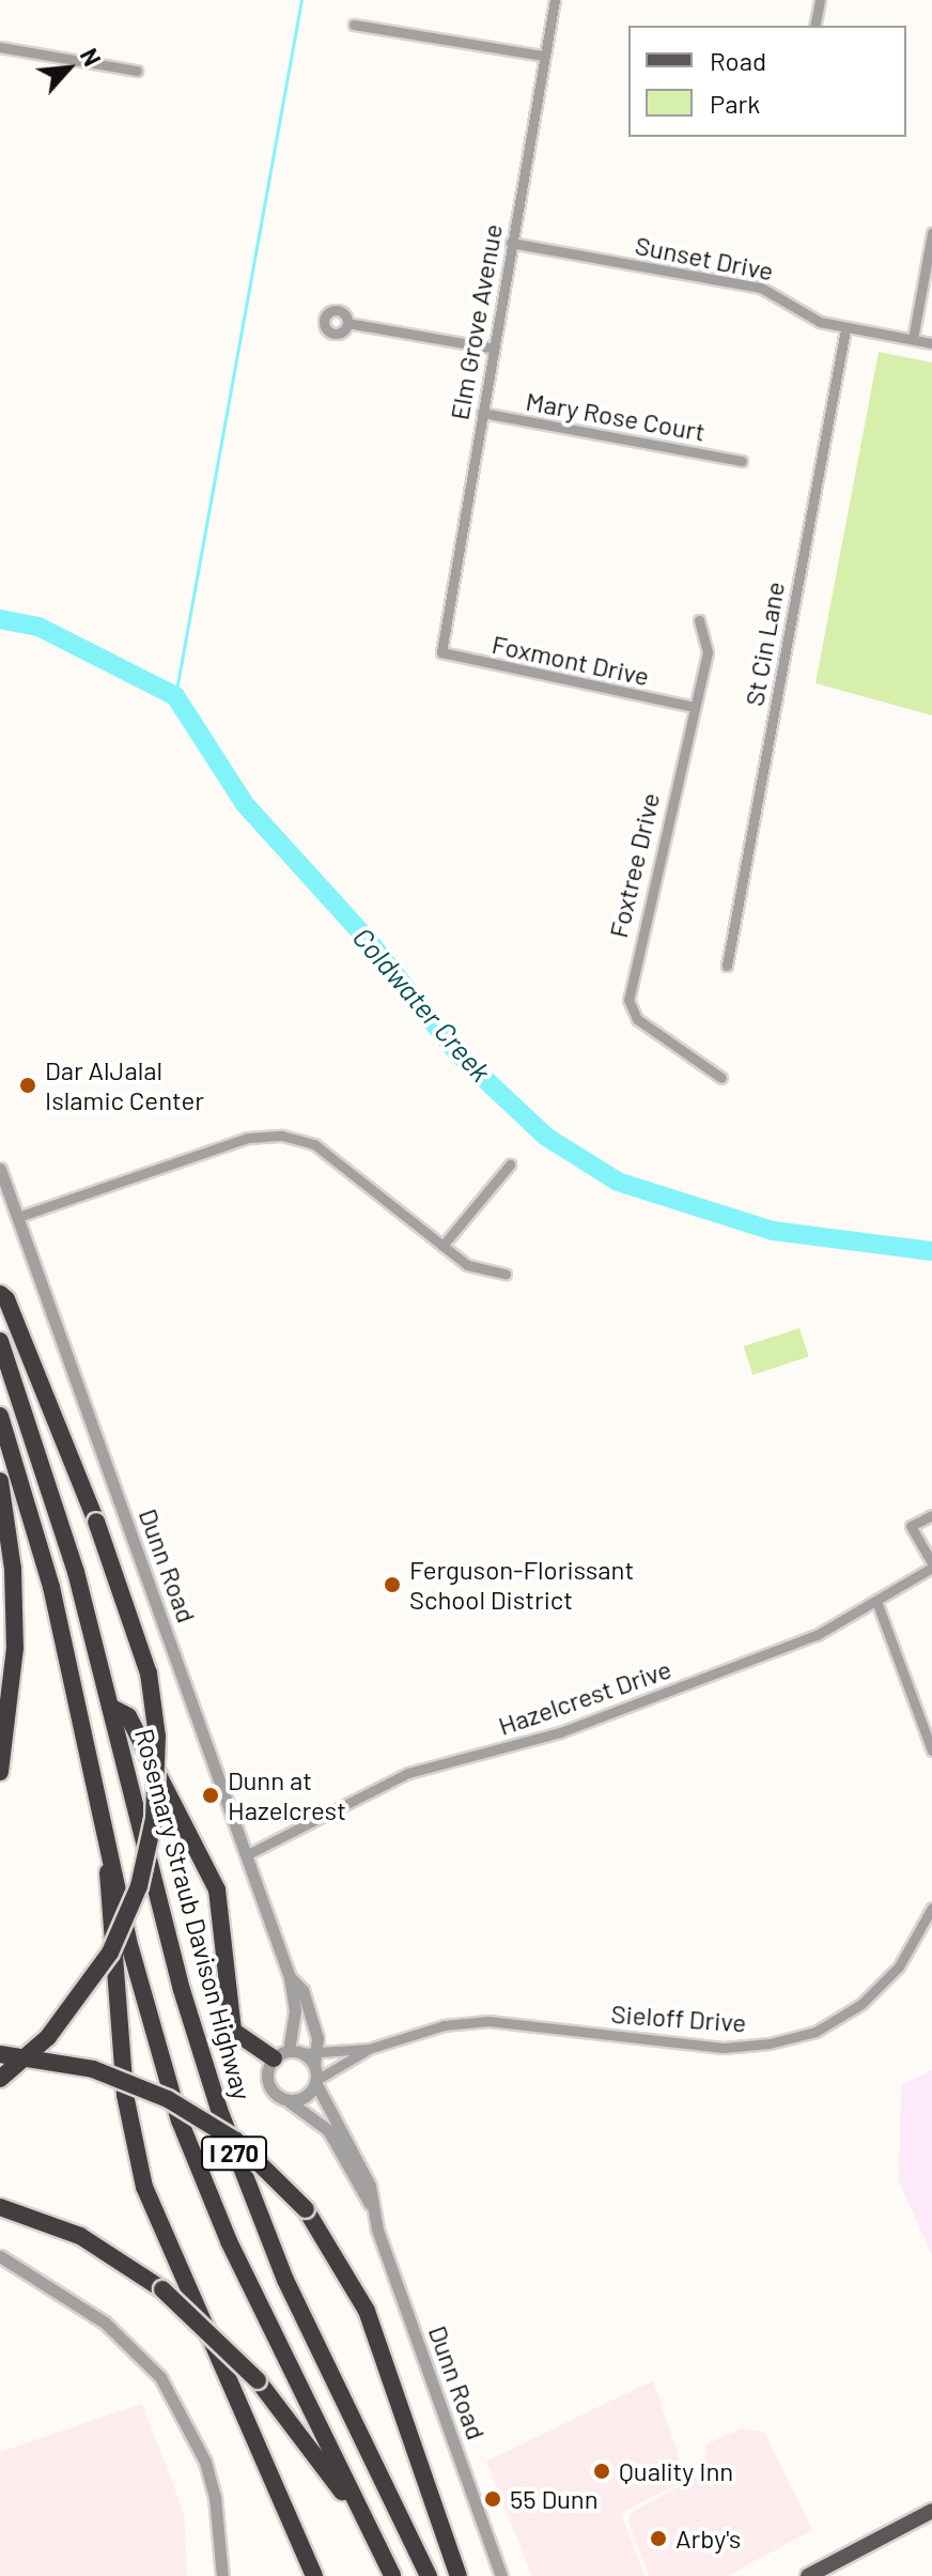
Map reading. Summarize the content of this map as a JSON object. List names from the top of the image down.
{
  "streets": {
    "highway": ["Rosemary Straub Davison Highway", "I 270"],
    "street": [
      "Sunset Drive",
      "Elm Grove Avenue",
      "Mary Rose Court",
      "St Cin Lane",
      "Foxmont Drive",
      "Foxtree Drive",
      "Dunn Road",
      "Hazelcrest Drive",
      "Sieloff Drive"
    ]
  },
  "crossings": [
    ["Sunset Drive", "Elm Grove Avenue"],
    ["Sunset Drive", "St Cin Lane"],
    ["Elm Grove Avenue", "Mary Rose Court"],
    ["Elm Grove Avenue", "Foxmont Drive"],
    ["Foxmont Drive", "Foxtree Drive"],
    ["Dunn Road", "Hazelcrest Drive"],
    ["Dunn Road", "Sieloff Drive"]
  ],
  "water": ["Coldwater Creek"],
  "places": [
    "Dar AlJalal Islamic Center",
    "Ferguson-Florissant School District",
    "Dunn at Hazelcrest",
    "Quality Inn",
    "55 Dunn",
    "Arby's"
  ],
  "legend": ["Road", "Park"],
  "north": "top right"
}
